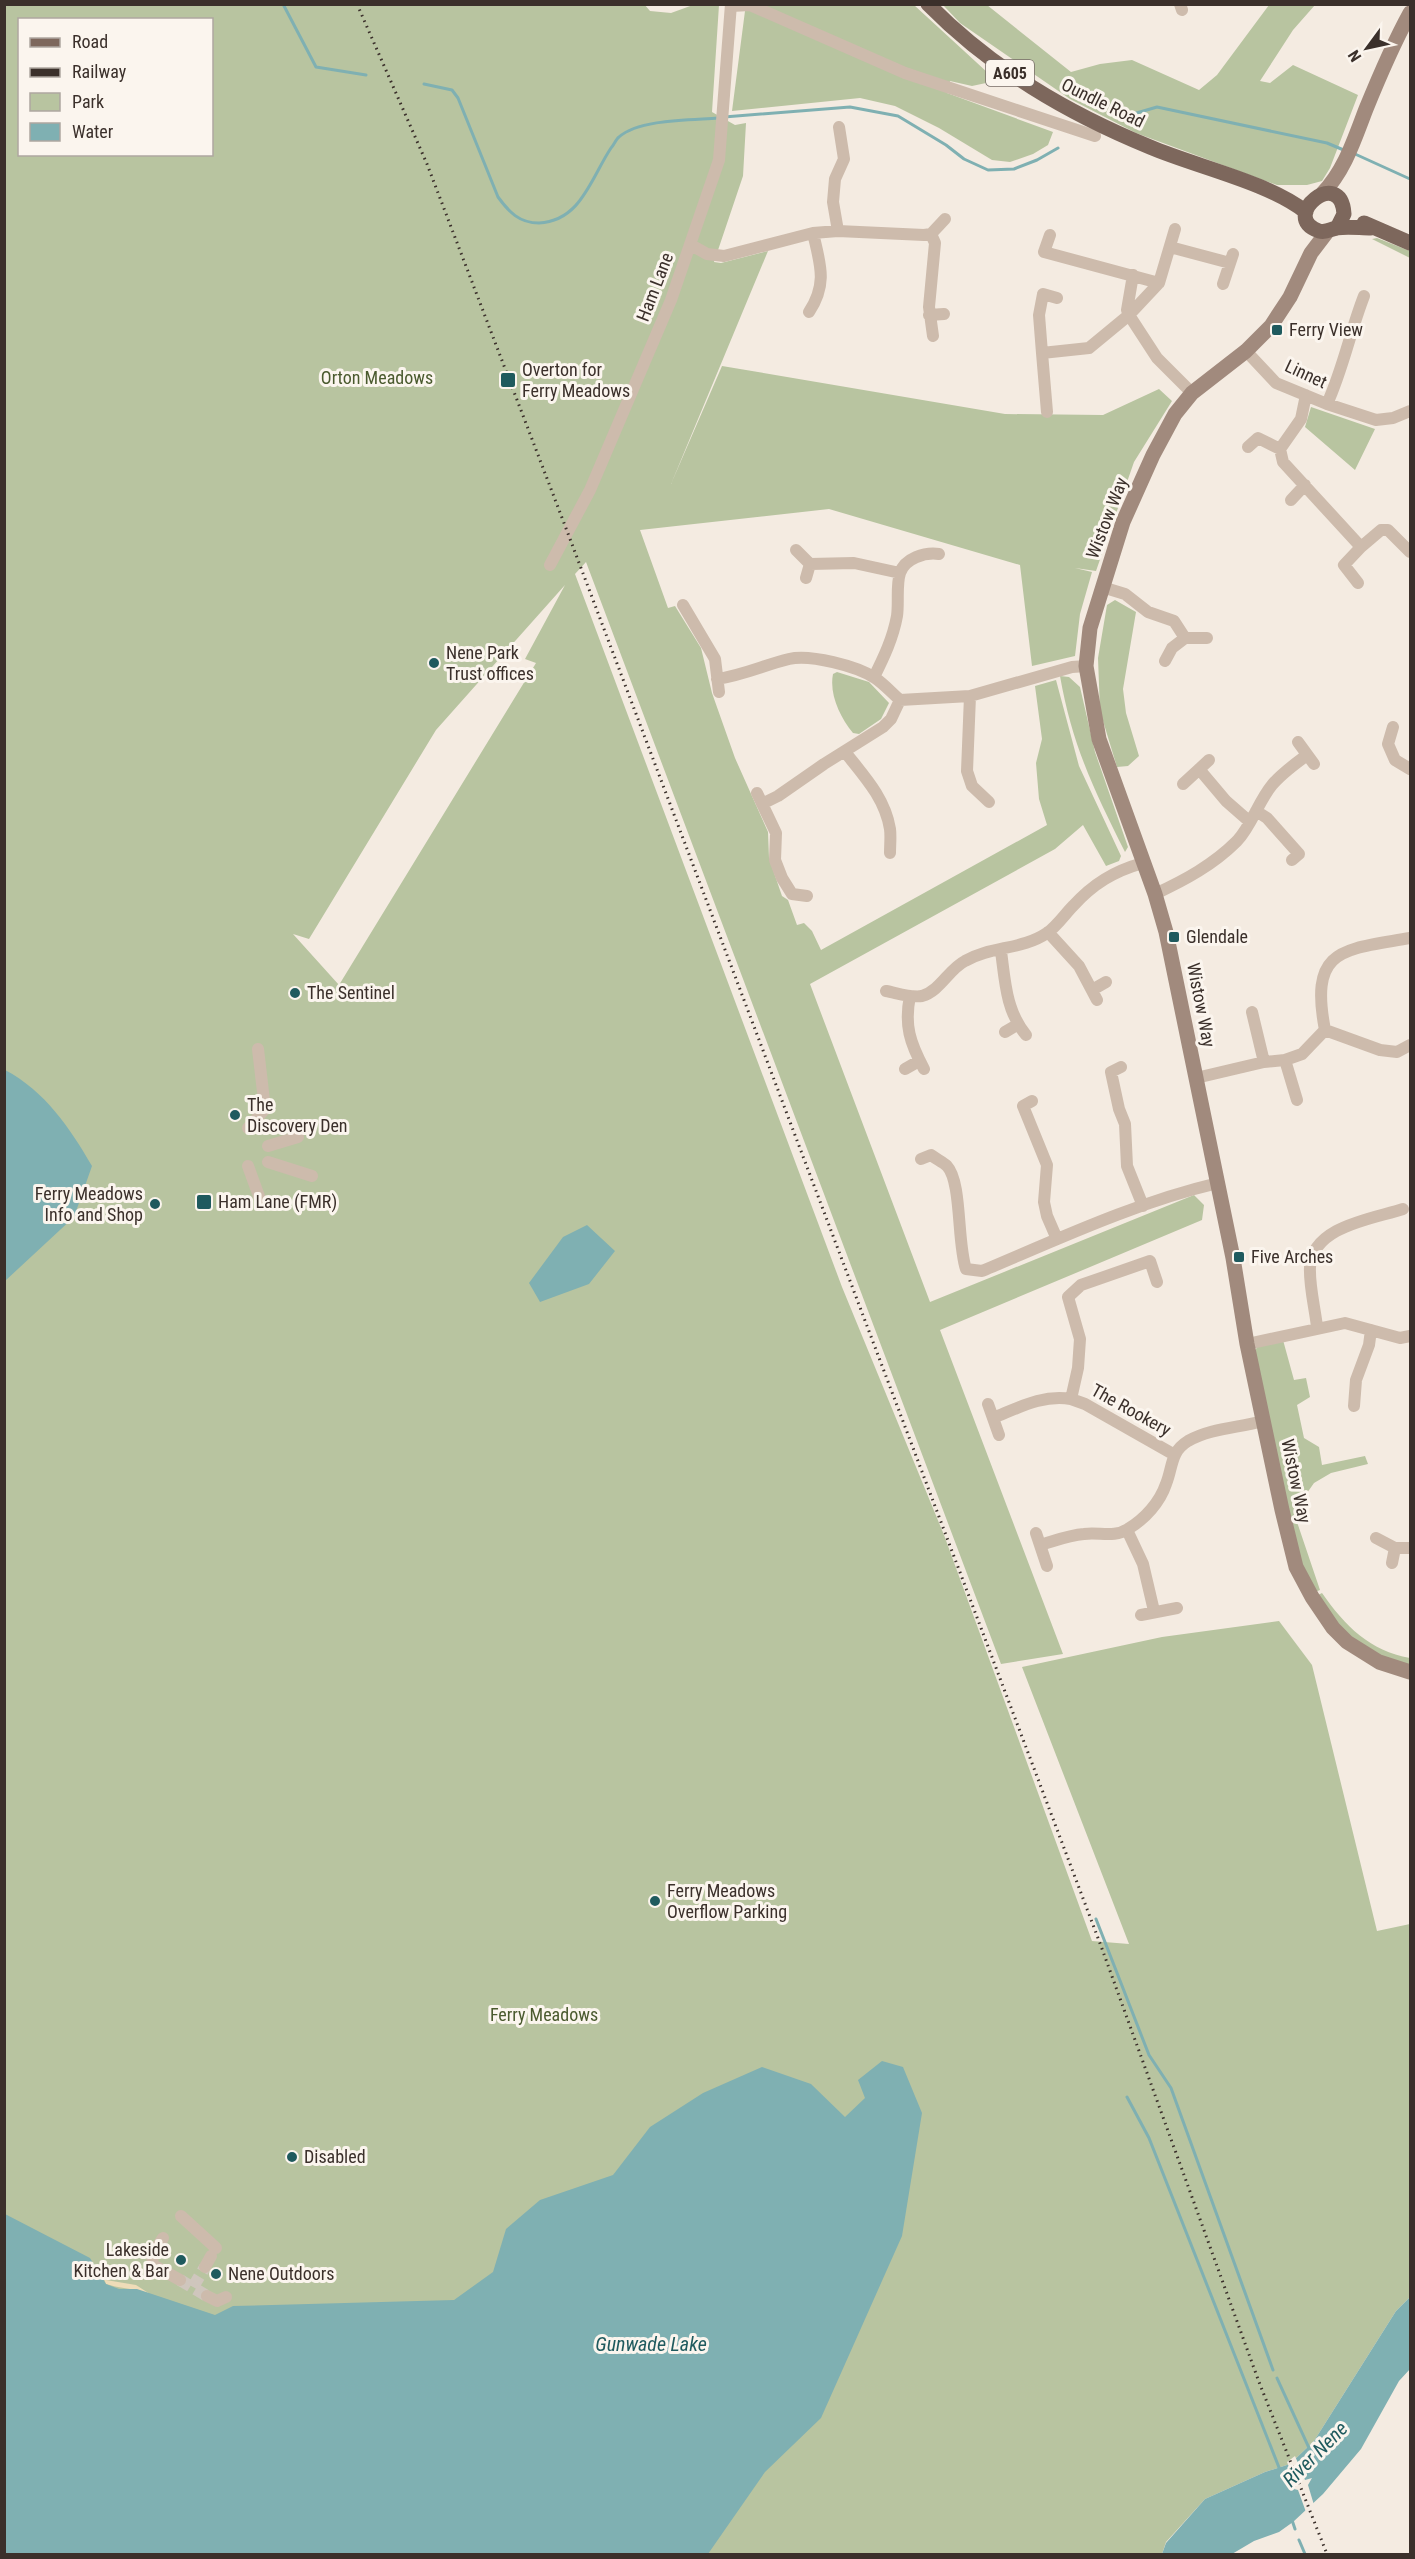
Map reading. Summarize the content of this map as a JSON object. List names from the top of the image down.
{
  "streets": {
    "main road": ["A605", "Oundle Road"],
    "street": [
      "Ham Lane",
      "Linnet",
      "Wistow Way",
      "The Rookery"
    ]
  },
  "crossings": [
    ["Oundle Road", "Wistow Way"],
    ["Linnet", "Wistow Way"],
    ["Wistow Way", "The Rookery"]
  ],
  "water": ["Gunwade Lake", "River Nene"],
  "parks": ["Orton Meadows", "Ferry Meadows"],
  "places": {
    "transit": [
      "Ferry View",
      "Overton for Ferry Meadows",
      "Glendale",
      "Ham Lane (FMR)",
      "Five Arches"
    ],
    "other": [
      "Nene Park Trust offices",
      "The Sentinel",
      "The Discovery Den",
      "Ferry Meadows Info and Shop",
      "Ferry Meadows Overflow Parking",
      "Disabled",
      "Lakeside Kitchen & Bar",
      "Nene Outdoors"
    ]
  },
  "legend": [
    "Road",
    "Railway",
    "Park",
    "Water"
  ],
  "north": "bottom left"
}
